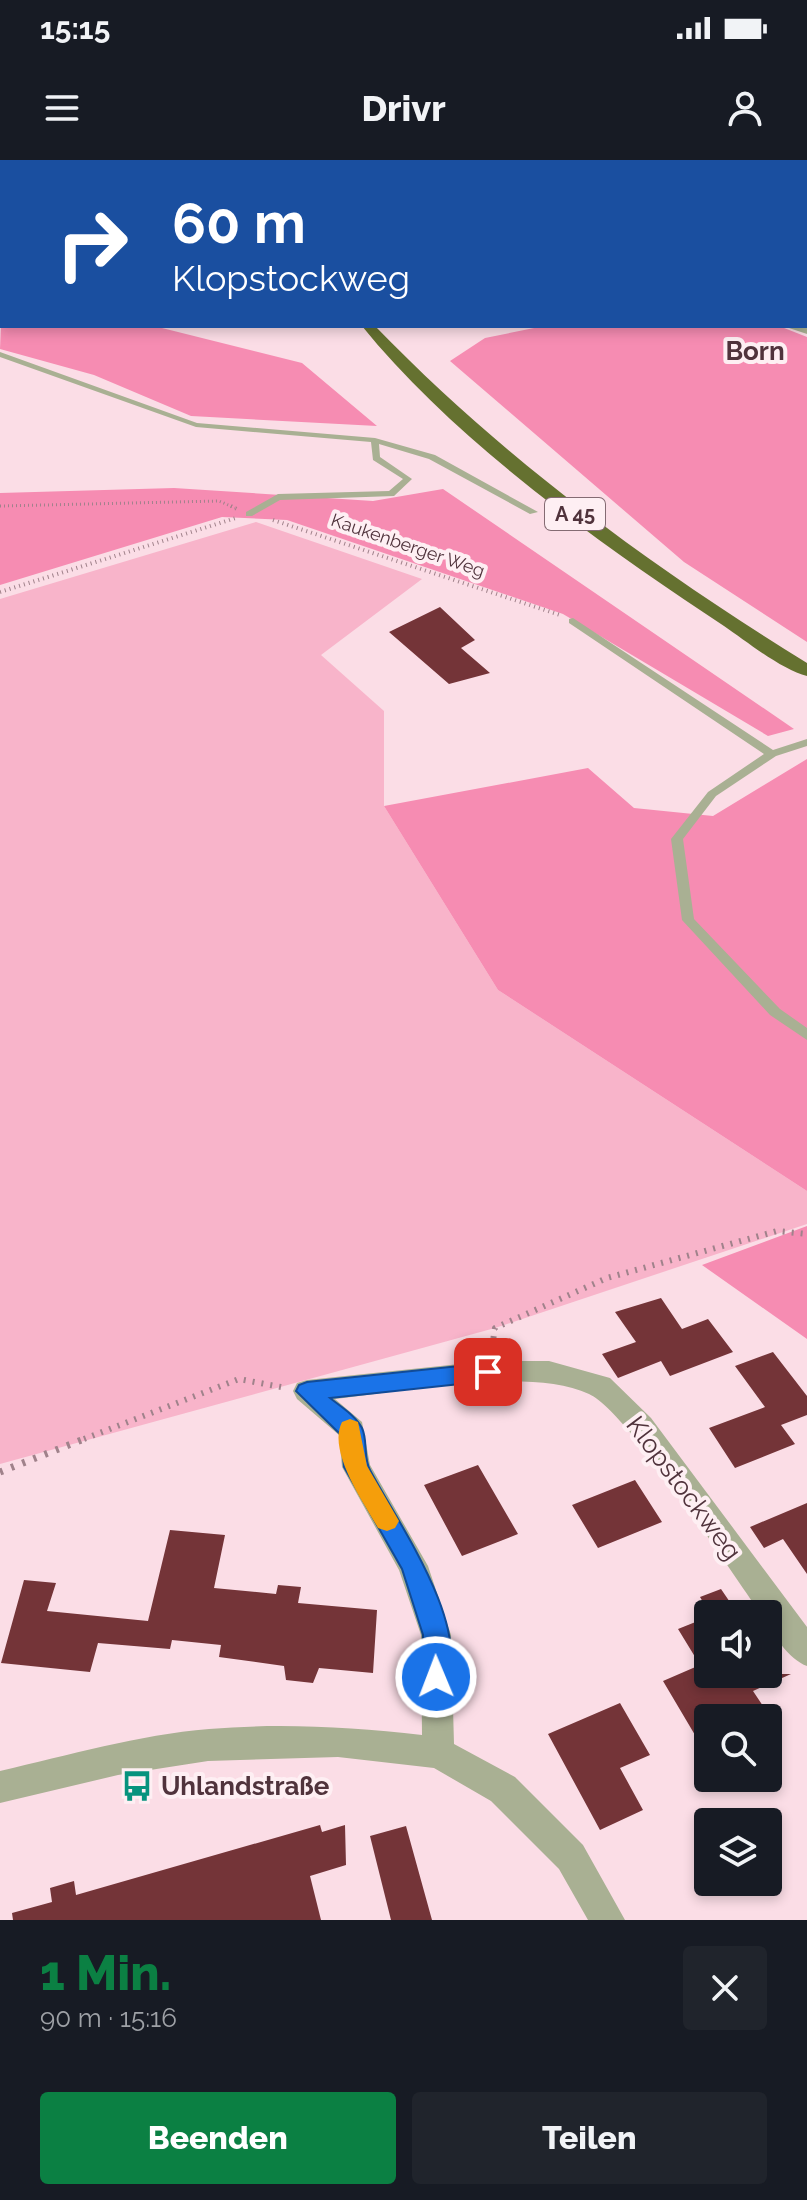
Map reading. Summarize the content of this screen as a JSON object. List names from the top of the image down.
{
  "streets": {
    "highway": ["A 45"],
    "street": ["Klopstockweg"],
    "path": ["Kaukenberger Weg"]
  },
  "districts": ["Born"],
  "places": {
    "bus stop": ["Uhlandstraße"]
  },
  "page": {
    "status": "15:15",
    "header": "Drivr",
    "turn": ["60 m", "Klopstockweg"],
    "heading": ["1 Min.", "90 m · 15:16"],
    "buttons": ["Beenden", "Teilen"]
  }
}
